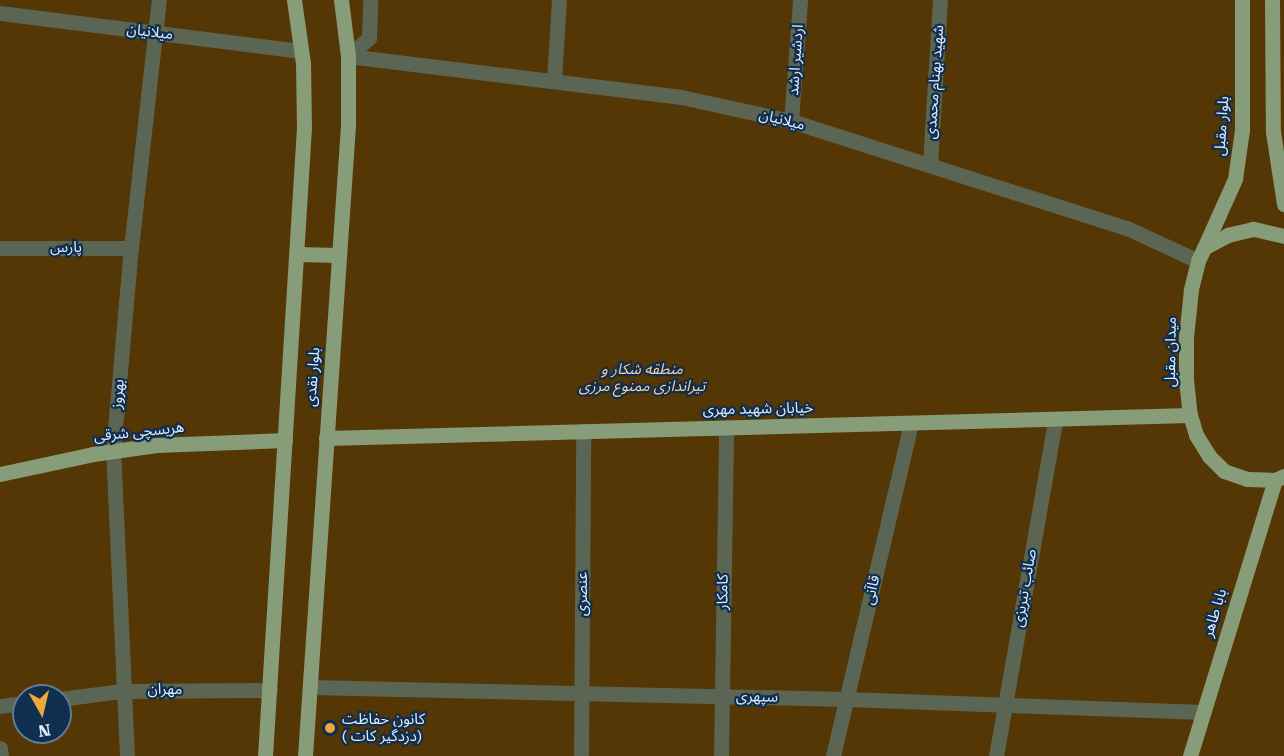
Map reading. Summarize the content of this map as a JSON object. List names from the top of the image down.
{
  "streets": {
    "main road": [
      "بلوار مقبل",
      "میدان مقبل",
      "بلوار نقدی",
      "خیابان شهید مهری",
      "هریسچی شرقی",
      "بابا طاهر"
    ],
    "street": [
      "میلانیان",
      "اردشیر ارشد",
      "شهید بهنام محمدی",
      "پارس",
      "بهروز",
      "صائب تبریزی",
      "قاآنی",
      "کامکار",
      "عنصری",
      "مهران",
      "سپهری"
    ]
  },
  "crossings": [
    ["میلانیان", "اردشیر ارشد"],
    ["میلانیان", "شهید بهنام محمدی"],
    ["میلانیان", "بلوار مقبل"],
    ["میلانیان", "میدان مقبل"],
    ["میلانیان", "بلوار نقدی"],
    ["میلانیان", "بهروز"],
    ["بلوار مقبل", "میدان مقبل"],
    ["پارس", "بهروز"],
    ["میدان مقبل", "خیابان شهید مهری"],
    ["میدان مقبل", "بابا طاهر"],
    ["بلوار نقدی", "خیابان شهید مهری"],
    ["بلوار نقدی", "هریسچی شرقی"],
    ["بلوار نقدی", "مهران"],
    ["بلوار نقدی", "سپهری"],
    ["بهروز", "هریسچی شرقی"],
    ["بهروز", "مهران"],
    ["خیابان شهید مهری", "صائب تبریزی"],
    ["خیابان شهید مهری", "قاآنی"],
    ["خیابان شهید مهری", "کامکار"],
    ["خیابان شهید مهری", "عنصری"],
    ["صائب تبریزی", "سپهری"],
    ["قاآنی", "سپهری"],
    ["کامکار", "سپهری"],
    ["عنصری", "سپهری"],
    ["بابا طاهر", "سپهری"]
  ],
  "parks": ["منطقه شکار و تیراندازی ممنوع مرزی"],
  "places": ["کانون حفاظت ( دزدگیر کات)"],
  "north": "bottom"
}
